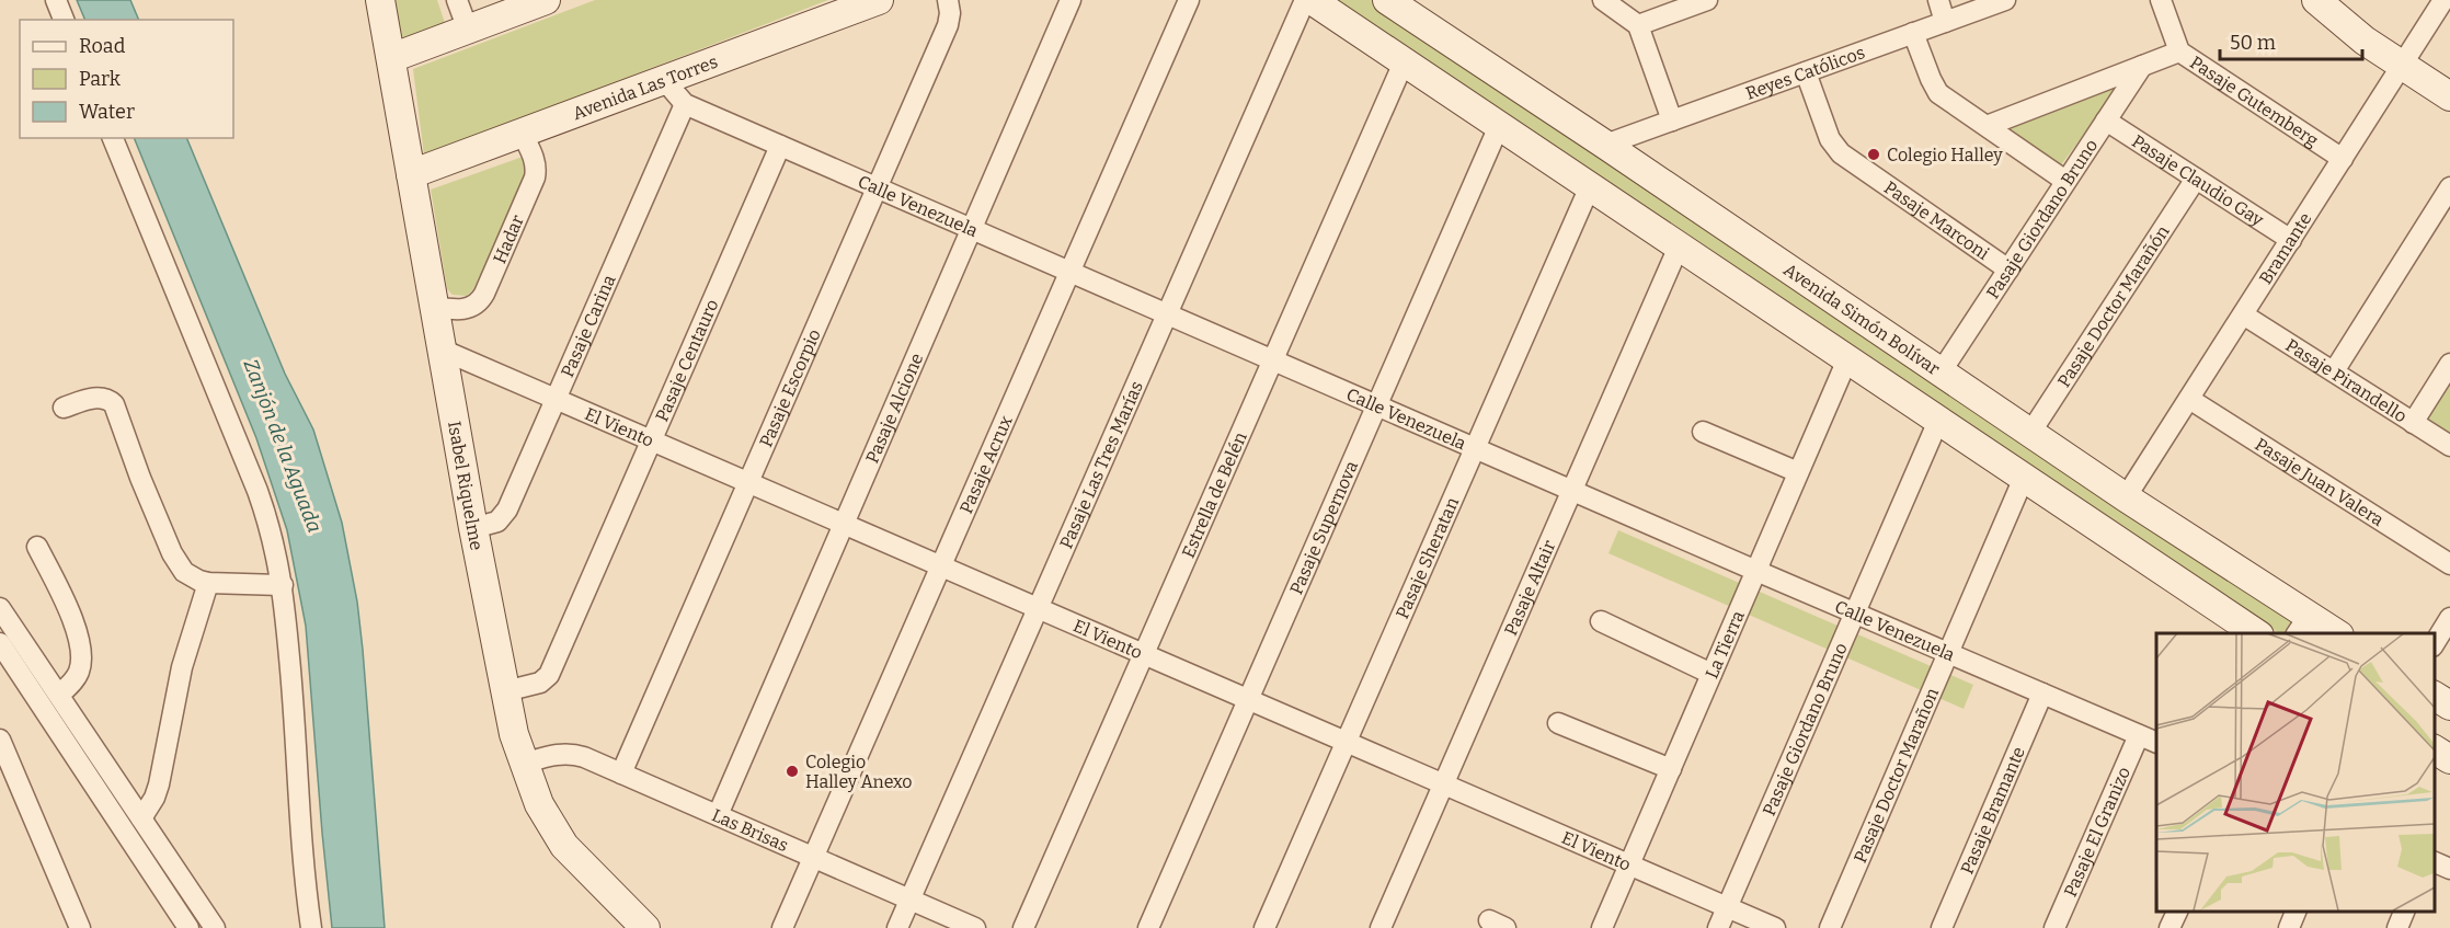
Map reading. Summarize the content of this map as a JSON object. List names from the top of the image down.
{
  "streets": {
    "main road": ["Avenida Las Torres", "Avenida Simón Bolívar", "Isabel Riquelme"],
    "street": [
      "Reyes Católicos",
      "Pasaje Gutemberg",
      "Pasaje Claudio Gay",
      "Calle Venezuela",
      "Pasaje Marconi",
      "Pasaje Giordano Bruno",
      "Hadar",
      "Bramante",
      "Pasaje Doctor Marañón",
      "Pasaje Carina",
      "Pasaje Centauro",
      "Pasaje Pirandello",
      "Pasaje Escorpio",
      "Pasaje Alcione",
      "El Viento",
      "Pasaje Acrux",
      "Pasaje Las Tres Marías",
      "Pasaje Juan Valera",
      "Estrella de Belén",
      "Pasaje Supernova",
      "Pasaje Sheratan",
      "Pasaje Altair",
      "La Tierra",
      "Pasaje Doctor Marañon",
      "Pasaje Bramante",
      "Las Brisas",
      "Pasaje El Granizo"
    ]
  },
  "crossings": [
    ["Reyes Católicos", "Pasaje Marconi"],
    ["Reyes Católicos", "Avenida Simón Bolívar"],
    ["Avenida Las Torres", "Calle Venezuela"],
    ["Avenida Las Torres", "Hadar"],
    ["Avenida Las Torres", "Isabel Riquelme"],
    ["Pasaje Gutemberg", "Bramante"],
    ["Pasaje Claudio Gay", "Pasaje Giordano Bruno"],
    ["Pasaje Claudio Gay", "Bramante"],
    ["Pasaje Claudio Gay", "Pasaje Doctor Marañón"],
    ["Calle Venezuela", "Pasaje Giordano Bruno"],
    ["Calle Venezuela", "Pasaje Carina"],
    ["Calle Venezuela", "Pasaje Centauro"],
    ["Calle Venezuela", "Pasaje Escorpio"],
    ["Calle Venezuela", "Pasaje Alcione"],
    ["Calle Venezuela", "Pasaje Acrux"],
    ["Calle Venezuela", "Pasaje Las Tres Marías"],
    ["Calle Venezuela", "Estrella de Belén"],
    ["Calle Venezuela", "Pasaje Supernova"],
    ["Calle Venezuela", "Pasaje Sheratan"],
    ["Calle Venezuela", "Pasaje Altair"],
    ["Calle Venezuela", "La Tierra"],
    ["Calle Venezuela", "Pasaje Doctor Marañon"],
    ["Calle Venezuela", "Pasaje Bramante"],
    ["Calle Venezuela", "Pasaje El Granizo"],
    ["Pasaje Marconi", "Pasaje Giordano Bruno"],
    ["Pasaje Giordano Bruno", "Avenida Simón Bolívar"],
    ["Pasaje Giordano Bruno", "El Viento"],
    ["Hadar", "Isabel Riquelme"],
    ["Bramante", "Avenida Simón Bolívar"],
    ["Bramante", "Pasaje Pirandello"],
    ["Bramante", "Pasaje Juan Valera"],
    ["Pasaje Doctor Marañón", "Avenida Simón Bolívar"],
    ["Pasaje Carina", "El Viento"],
    ["Pasaje Carina", "Isabel Riquelme"],
    ["Pasaje Centauro", "El Viento"],
    ["Pasaje Centauro", "Isabel Riquelme"],
    ["Pasaje Escorpio", "El Viento"],
    ["Pasaje Escorpio", "Las Brisas"],
    ["Pasaje Alcione", "El Viento"],
    ["Pasaje Alcione", "Las Brisas"],
    ["El Viento", "Pasaje Acrux"],
    ["El Viento", "Pasaje Las Tres Marías"],
    ["El Viento", "Isabel Riquelme"],
    ["El Viento", "Estrella de Belén"],
    ["El Viento", "Pasaje Supernova"],
    ["El Viento", "Pasaje Sheratan"],
    ["El Viento", "Pasaje Altair"],
    ["El Viento", "La Tierra"],
    ["Pasaje Acrux", "Las Brisas"],
    ["Pasaje Las Tres Marías", "Las Brisas"],
    ["Isabel Riquelme", "Las Brisas"]
  ],
  "water": ["Zanjón de la Aguada"],
  "places": ["Colegio Halley", "Colegio Halley Anexo"],
  "legend": ["Road", "Park", "Water"],
  "scale_bar": "50 m"
}
